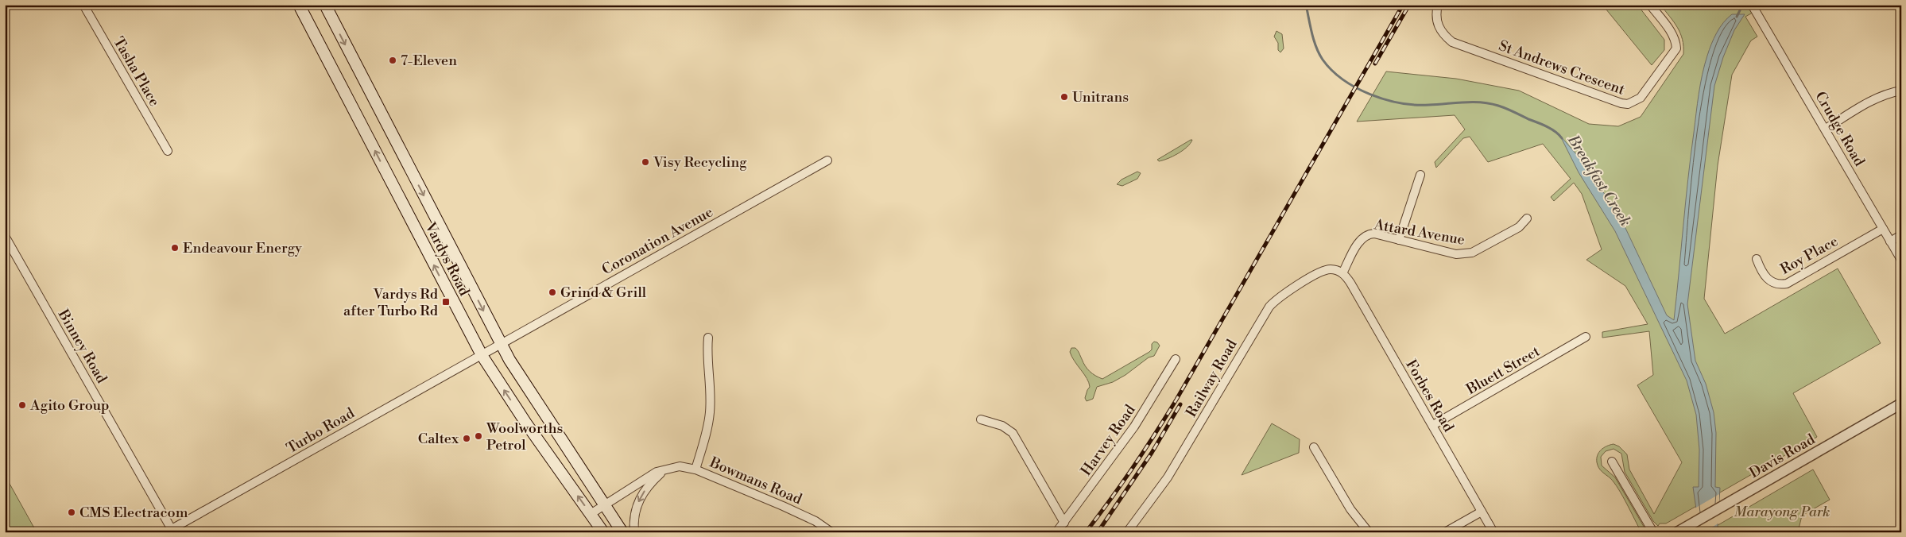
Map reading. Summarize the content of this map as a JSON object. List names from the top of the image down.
{
  "streets": {
    "main road": ["Vardys Road"],
    "street": [
      "St Andrews Crescent",
      "Tasha Place",
      "Crudge Road",
      "Attard Avenue",
      "Coronation Avenue",
      "Roy Place",
      "Binney Road",
      "Bluett Street",
      "Railway Road",
      "Forbes Road",
      "Turbo Road",
      "Harvey Road",
      "Davis Road",
      "Bowmans Road"
    ]
  },
  "crossings": [
    ["Crudge Road", "Roy Place"],
    ["Attard Avenue", "Railway Road"],
    ["Attard Avenue", "Forbes Road"],
    ["Coronation Avenue", "Vardys Road"],
    ["Coronation Avenue", "Turbo Road"],
    ["Vardys Road", "Turbo Road"],
    ["Vardys Road", "Bowmans Road"],
    ["Binney Road", "Turbo Road"],
    ["Bluett Street", "Forbes Road"],
    ["Railway Road", "Forbes Road"]
  ],
  "water": ["Breakfast Creek"],
  "parks": ["Marayong Park"],
  "places": {
    "other": [
      "7-Eleven",
      "Unitrans",
      "Visy Recycling",
      "Endeavour Energy",
      "Grind & Grill",
      "Agito Group",
      "Woolworths Petrol",
      "Caltex",
      "CMS Electracom"
    ],
    "transit": ["Vardys Rd after Turbo Rd"]
  }
}
